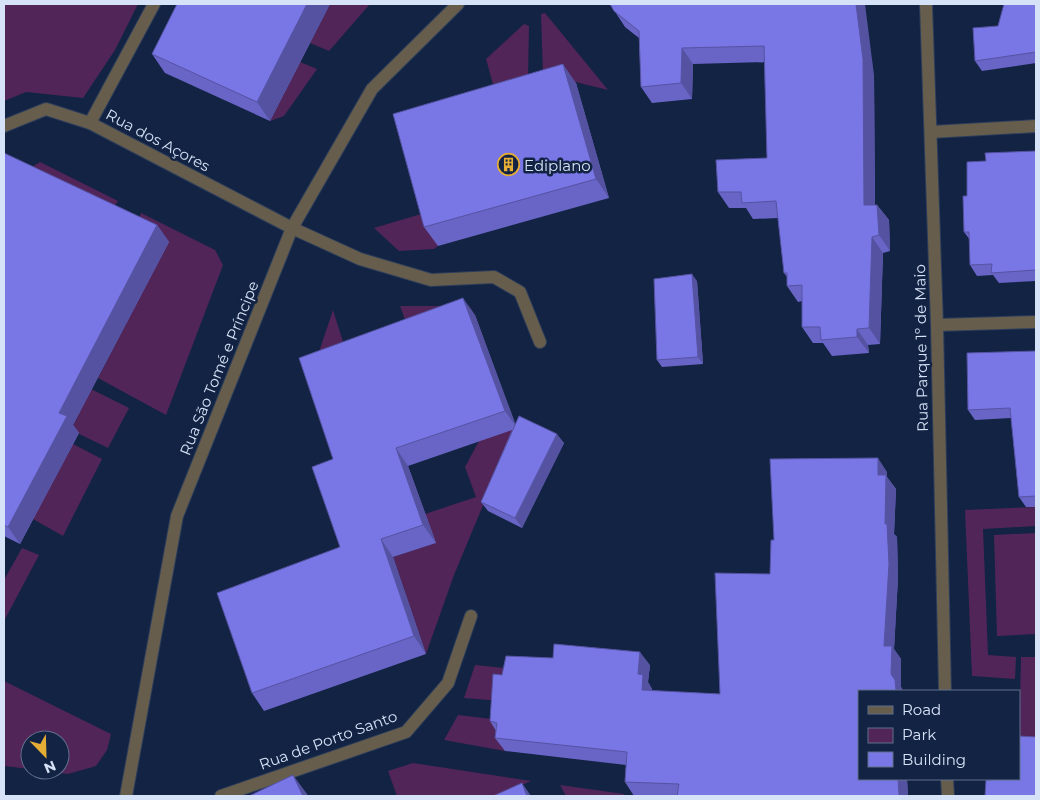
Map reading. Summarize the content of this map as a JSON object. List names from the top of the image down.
{
  "streets": {
    "street": [
      "Rua dos Açores",
      "Rua Parque 1º de Maio",
      "Rua São Tomé e Príncipe",
      "Rua de Porto Santo"
    ]
  },
  "crossings": [
    ["Rua dos Açores", "Rua São Tomé e Príncipe"]
  ],
  "places": {
    "building": ["Ediplano"]
  },
  "legend": ["Road", "Park", "Building"],
  "north": "bottom right"
}
